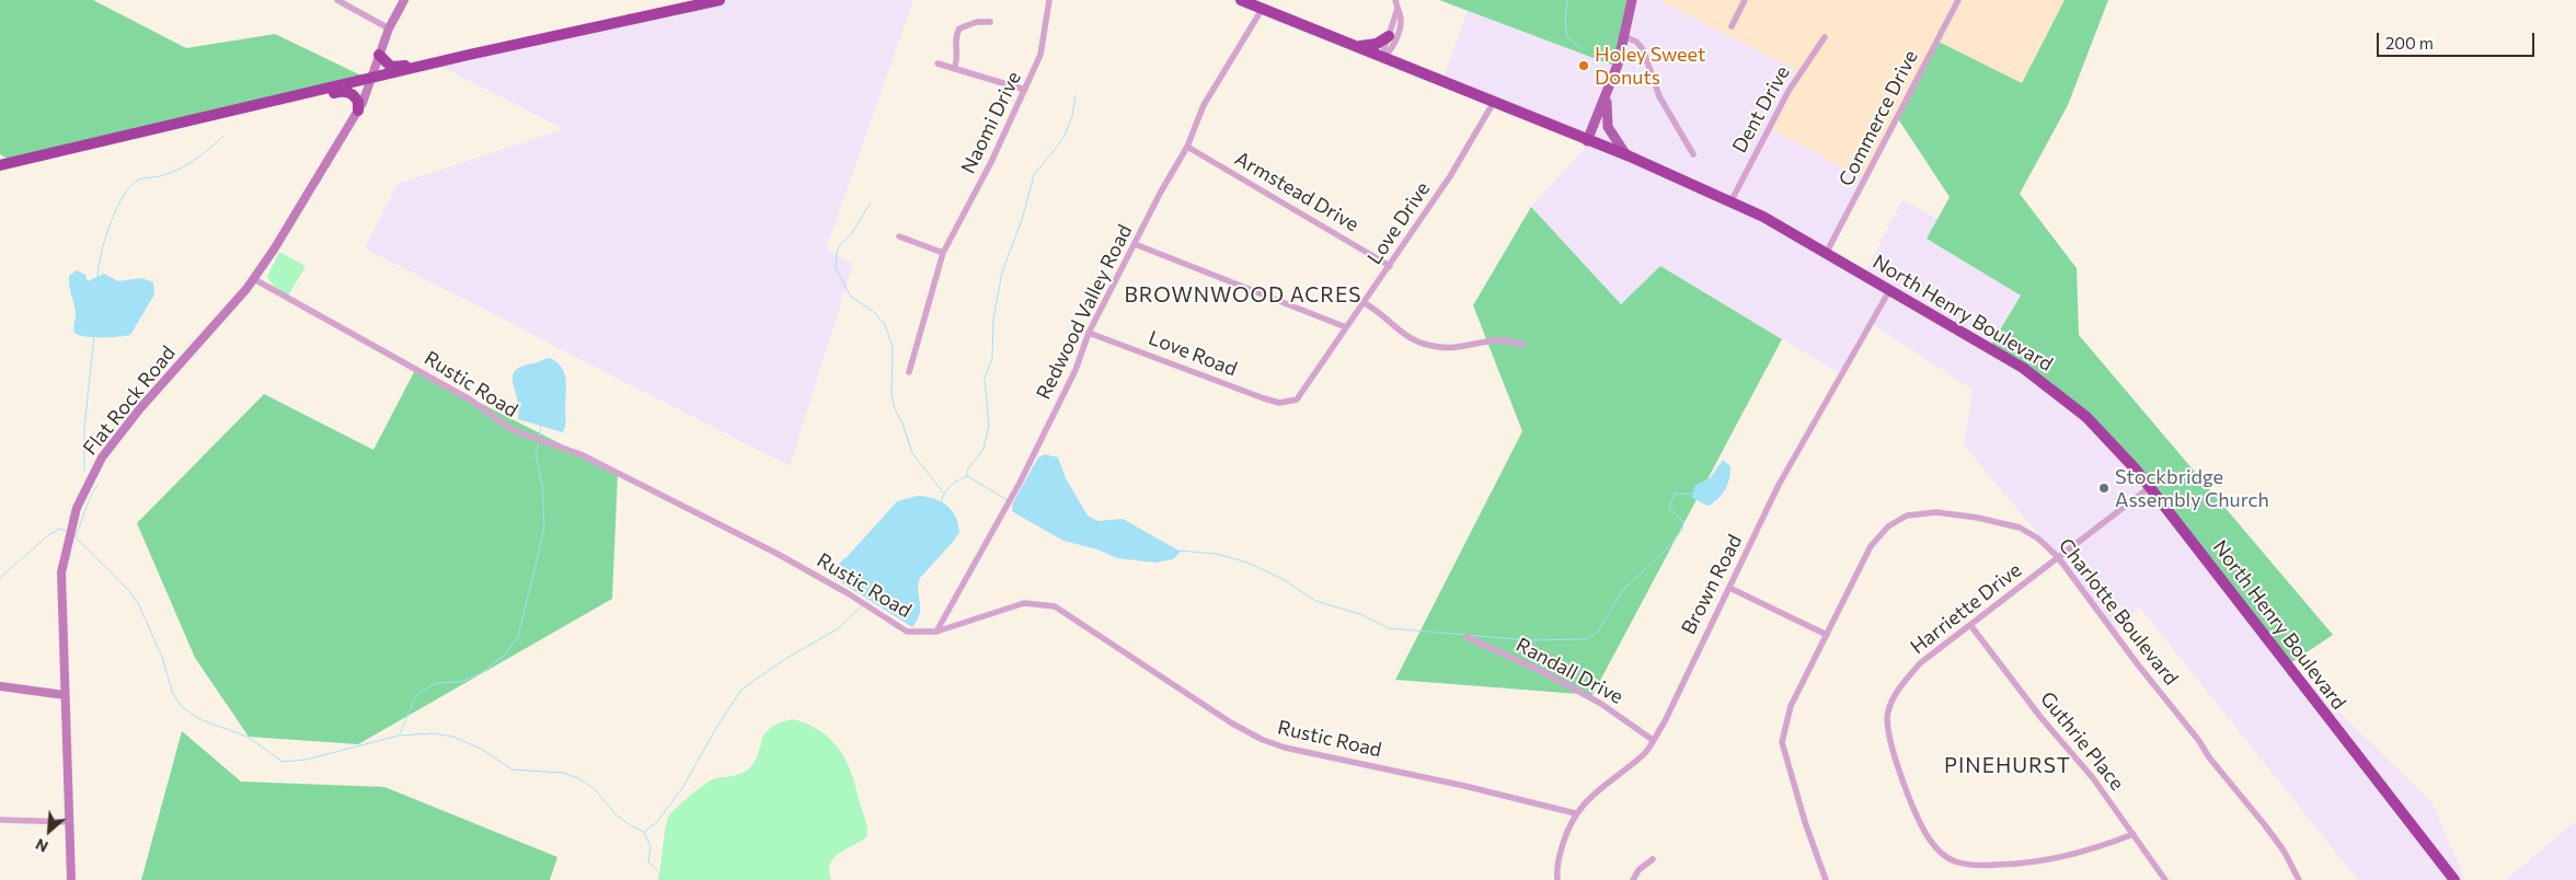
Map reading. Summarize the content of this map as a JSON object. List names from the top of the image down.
{
  "streets": {
    "highway": ["North Henry Boulevard"],
    "street": [
      "Dent Drive",
      "Commerce Drive",
      "Naomi Drive",
      "Armstead Drive",
      "Love Drive",
      "Redwood Valley Road",
      "Love Road",
      "Rustic Road",
      "Flat Rock Road",
      "Brown Road",
      "Harriette Drive",
      "Charlotte Boulevard",
      "Randall Drive",
      "Guthrie Place"
    ]
  },
  "crossings": [
    ["Dent Drive", "North Henry Boulevard"],
    ["Commerce Drive", "North Henry Boulevard"],
    ["Armstead Drive", "Love Drive"],
    ["Armstead Drive", "Redwood Valley Road"],
    ["Love Drive", "North Henry Boulevard"],
    ["Love Drive", "Love Road"],
    ["Redwood Valley Road", "North Henry Boulevard"],
    ["Redwood Valley Road", "Love Road"],
    ["Redwood Valley Road", "Rustic Road"],
    ["North Henry Boulevard", "Brown Road"],
    ["North Henry Boulevard", "Harriette Drive"],
    ["Rustic Road", "Flat Rock Road"],
    ["Rustic Road", "Brown Road"],
    ["Brown Road", "Randall Drive"],
    ["Harriette Drive", "Charlotte Boulevard"],
    ["Harriette Drive", "Guthrie Place"]
  ],
  "districts": ["BROWNWOOD ACRES", "PINEHURST"],
  "places": ["Holey Sweet Donuts", "Stockbridge Assembly Church"],
  "scale_bar": "200 m",
  "north": "bottom left"
}
